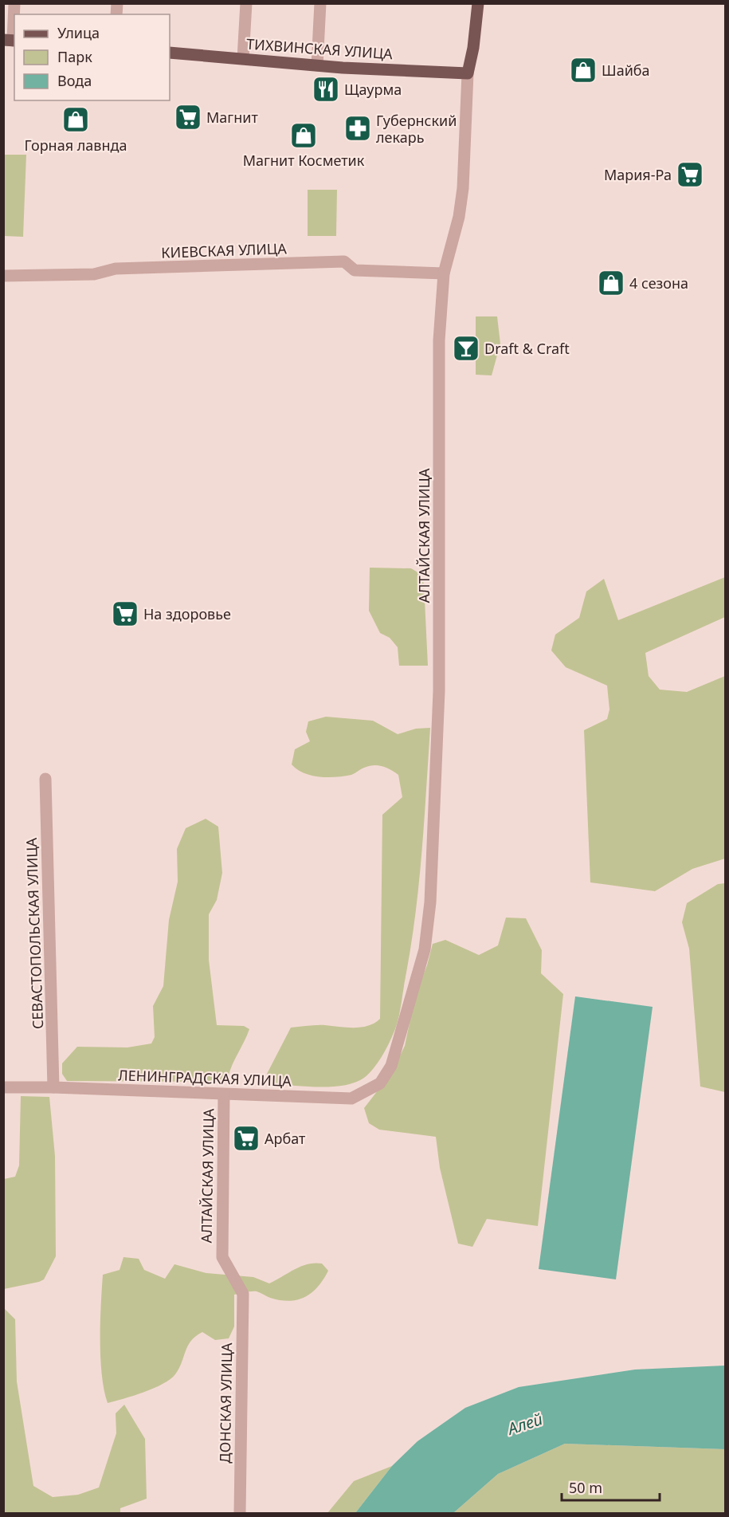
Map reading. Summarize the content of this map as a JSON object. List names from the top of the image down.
{
  "streets": {
    "main road": ["ТИХВИНСКАЯ УЛИЦА", "АЛТАЙСКАЯ УЛИЦА"],
    "street": [
      "КИЕВСКАЯ УЛИЦА",
      "СЕВАСТОПОЛЬСКАЯ УЛИЦА",
      "ЛЕНИНГРАДСКАЯ УЛИЦА",
      "ДОНСКАЯ УЛИЦА"
    ]
  },
  "crossings": [
    ["ТИХВИНСКАЯ УЛИЦА", "АЛТАЙСКАЯ УЛИЦА"],
    ["КИЕВСКАЯ УЛИЦА", "АЛТАЙСКАЯ УЛИЦА"],
    ["АЛТАЙСКАЯ УЛИЦА", "ЛЕНИНГРАДСКАЯ УЛИЦА"],
    ["АЛТАЙСКАЯ УЛИЦА", "ДОНСКАЯ УЛИЦА"],
    ["СЕВАСТОПОЛЬСКАЯ УЛИЦА", "ЛЕНИНГРАДСКАЯ УЛИЦА"]
  ],
  "water": ["Алей"],
  "places": {
    "shop": [
      "Шайба",
      "Горная лавнда",
      "Магнит Косметик",
      "4 сезона"
    ],
    "restaurant": ["Щаурма"],
    "supermarket": [
      "Магнит",
      "Мария-Ра",
      "На здоровье",
      "Арбат"
    ],
    "pharmacy": ["Губернский лекарь"],
    "bar": ["Draft & Craft"]
  },
  "legend": ["Улица", "Парк", "Вода"],
  "scale_bar": "50 m"
}
